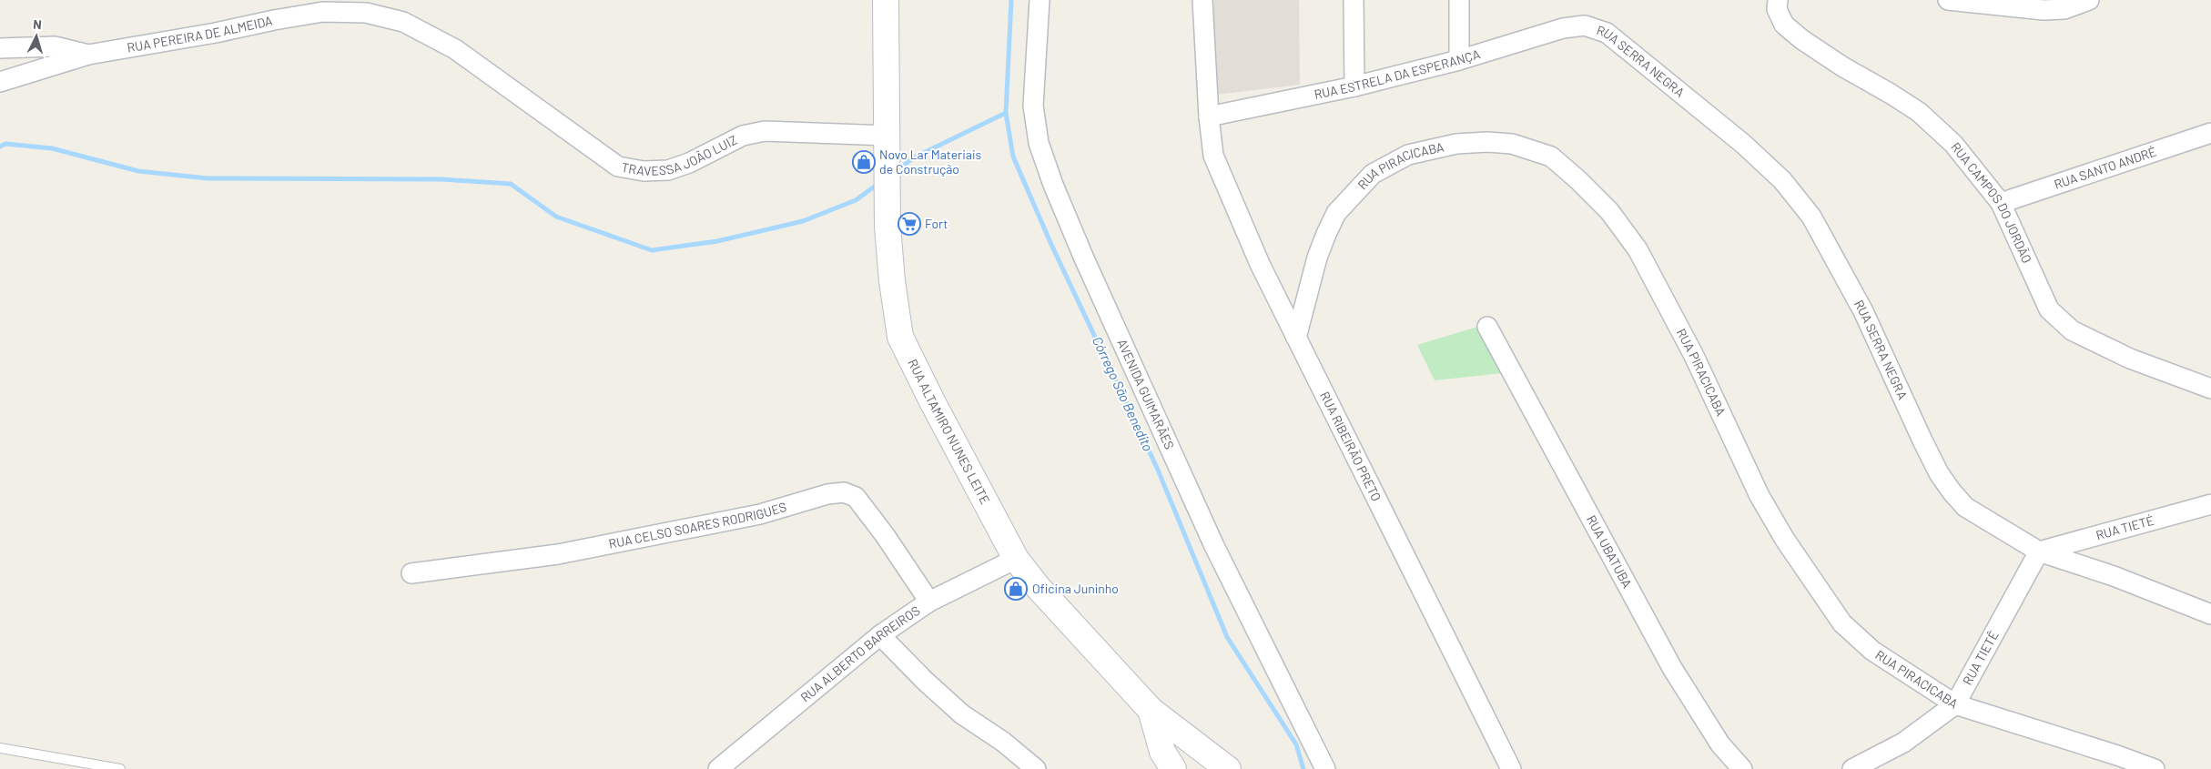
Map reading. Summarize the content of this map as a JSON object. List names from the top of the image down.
{
  "streets": {
    "main road": ["RUA ALTAMIRO NUNES LEITE"],
    "street": [
      "RUA PEREIRA DE ALMEIDA",
      "RUA SERRA NEGRA",
      "RUA ESTRELA DA ESPERANÇA",
      "TRAVESSA JOÃO LUIZ",
      "RUA PIRACICABA",
      "RUA SANTO ANDRÉ",
      "RUA CAMPOS DO JORDÃO",
      "AVENIDA GUIMARÃES",
      "RUA RIBEIRÃO PRETO",
      "RUA CELSO SOARES RODRIGUES",
      "RUA TIETÉ",
      "RUA UBATUBA",
      "RUA ALBERTO BARREIROS",
      "RUA TIETÊ"
    ]
  },
  "crossings": [
    ["RUA PEREIRA DE ALMEIDA", "TRAVESSA JOÃO LUIZ"],
    ["RUA SERRA NEGRA", "RUA ESTRELA DA ESPERANÇA"],
    ["RUA SERRA NEGRA", "RUA TIETÉ"],
    ["RUA SERRA NEGRA", "RUA TIETÊ"],
    ["RUA ESTRELA DA ESPERANÇA", "RUA RIBEIRÃO PRETO"],
    ["TRAVESSA JOÃO LUIZ", "RUA ALTAMIRO NUNES LEITE"],
    ["RUA PIRACICABA", "RUA RIBEIRÃO PRETO"],
    ["RUA PIRACICABA", "RUA TIETÊ"],
    ["RUA SANTO ANDRÉ", "RUA CAMPOS DO JORDÃO"],
    ["RUA ALTAMIRO NUNES LEITE", "RUA ALBERTO BARREIROS"],
    ["RUA CELSO SOARES RODRIGUES", "RUA ALBERTO BARREIROS"],
    ["RUA TIETÉ", "RUA TIETÊ"]
  ],
  "water": ["Córrego São Benedito"],
  "places": {
    "shop": ["Novo Lar Materiais de Construção", "Oficina Juninho"],
    "supermarket": ["Fort"]
  },
  "north": "top"
}
